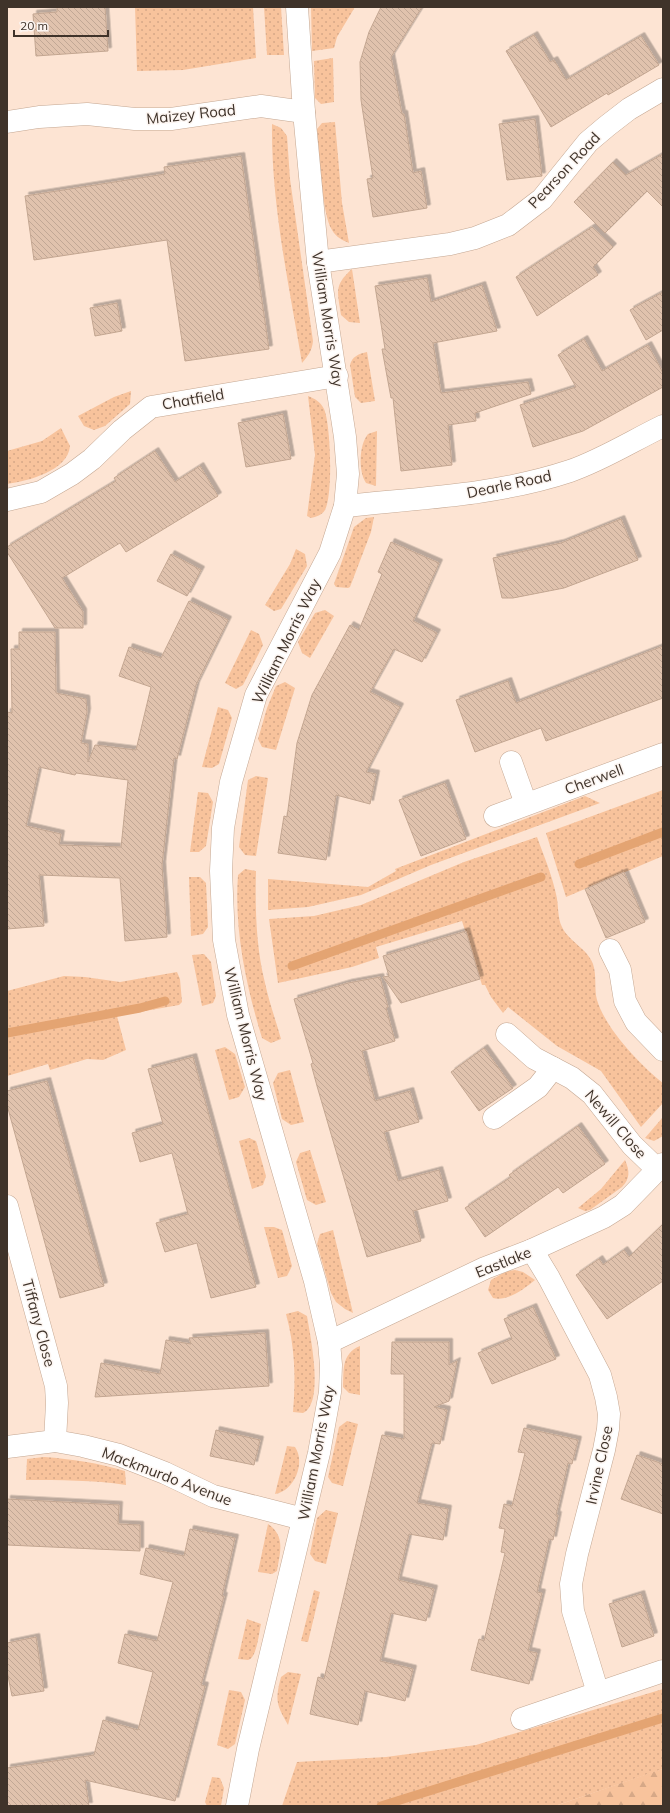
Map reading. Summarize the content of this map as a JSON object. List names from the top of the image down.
{
  "streets": {
    "street": [
      "Maizey Road",
      "Pearson Road",
      "William Morris Way",
      "Chatfield",
      "Dearle Road",
      "Cherwell",
      "Newill Close",
      "Eastlake",
      "Tiffany Close",
      "Irvine Close",
      "Mackmurdo Avenue"
    ]
  },
  "crossings": [
    ["Maizey Road", "William Morris Way"],
    ["Pearson Road", "William Morris Way"],
    ["William Morris Way", "Chatfield"],
    ["William Morris Way", "Dearle Road"],
    ["William Morris Way", "Eastlake"],
    ["William Morris Way", "Mackmurdo Avenue"],
    ["Newill Close", "Eastlake"],
    ["Eastlake", "Irvine Close"],
    ["Tiffany Close", "Mackmurdo Avenue"]
  ],
  "scale_bar": "20 m"
}
